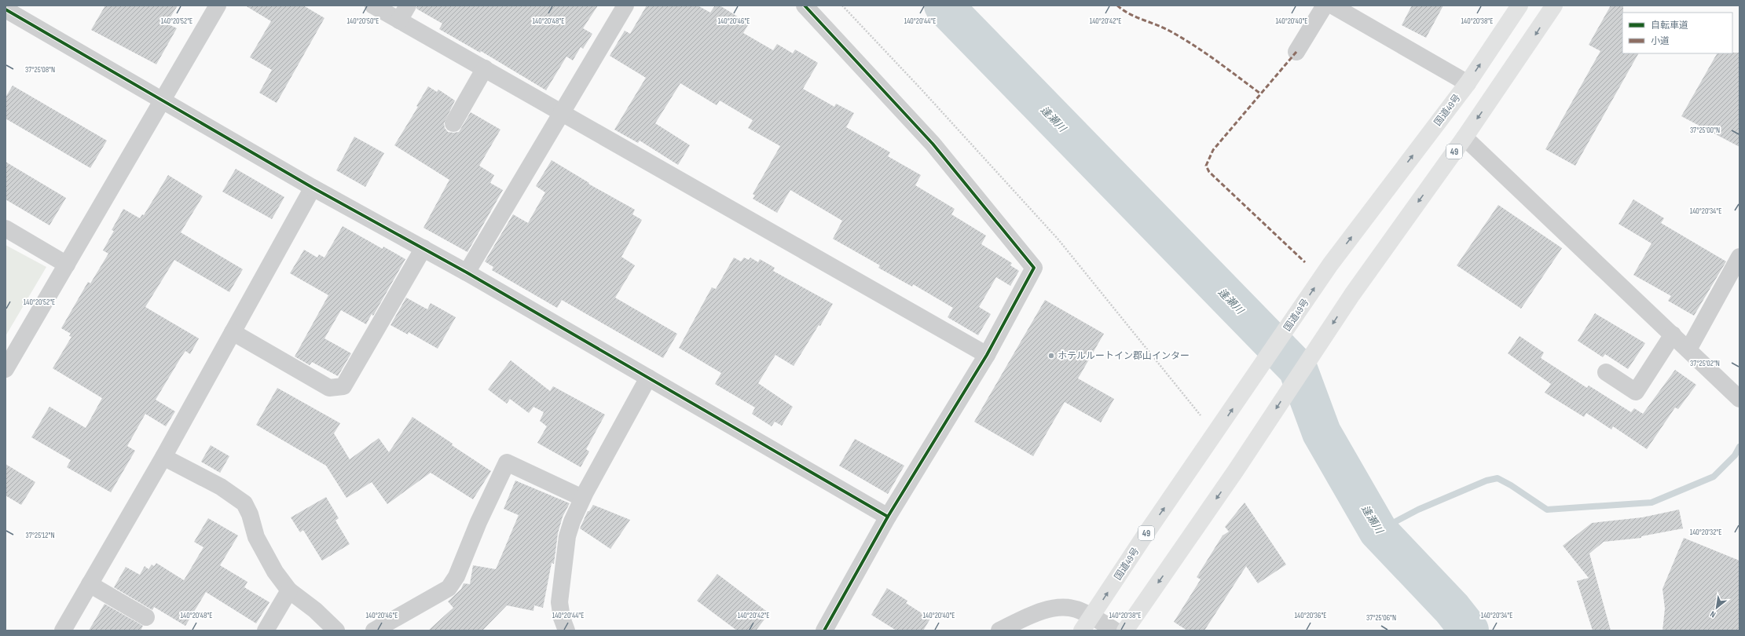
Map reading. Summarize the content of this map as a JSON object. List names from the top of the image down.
{
  "streets": {
    "highway": ["国道49号", "49"]
  },
  "water": ["逢瀬川"],
  "places": ["ホテルルートイン郡山インター"],
  "legend": ["自転車道", "小道"],
  "north": "bottom left",
  "coordinates": [
    "140°20'50\"E",
    "140°20'48\"E",
    "140°20'46\"E",
    "140°20'44\"E",
    "140°20'42\"E",
    "140°20'40\"E",
    "140°20'38\"E",
    "140°20'52\"E",
    "37°25'08\"N",
    "37°25'00\"N",
    "140°20'34\"E",
    "37°25'02\"N",
    "140°20'32\"E",
    "37°25'12\"N",
    "140°20'36\"E",
    "37°25'06\"N"
  ]
}
